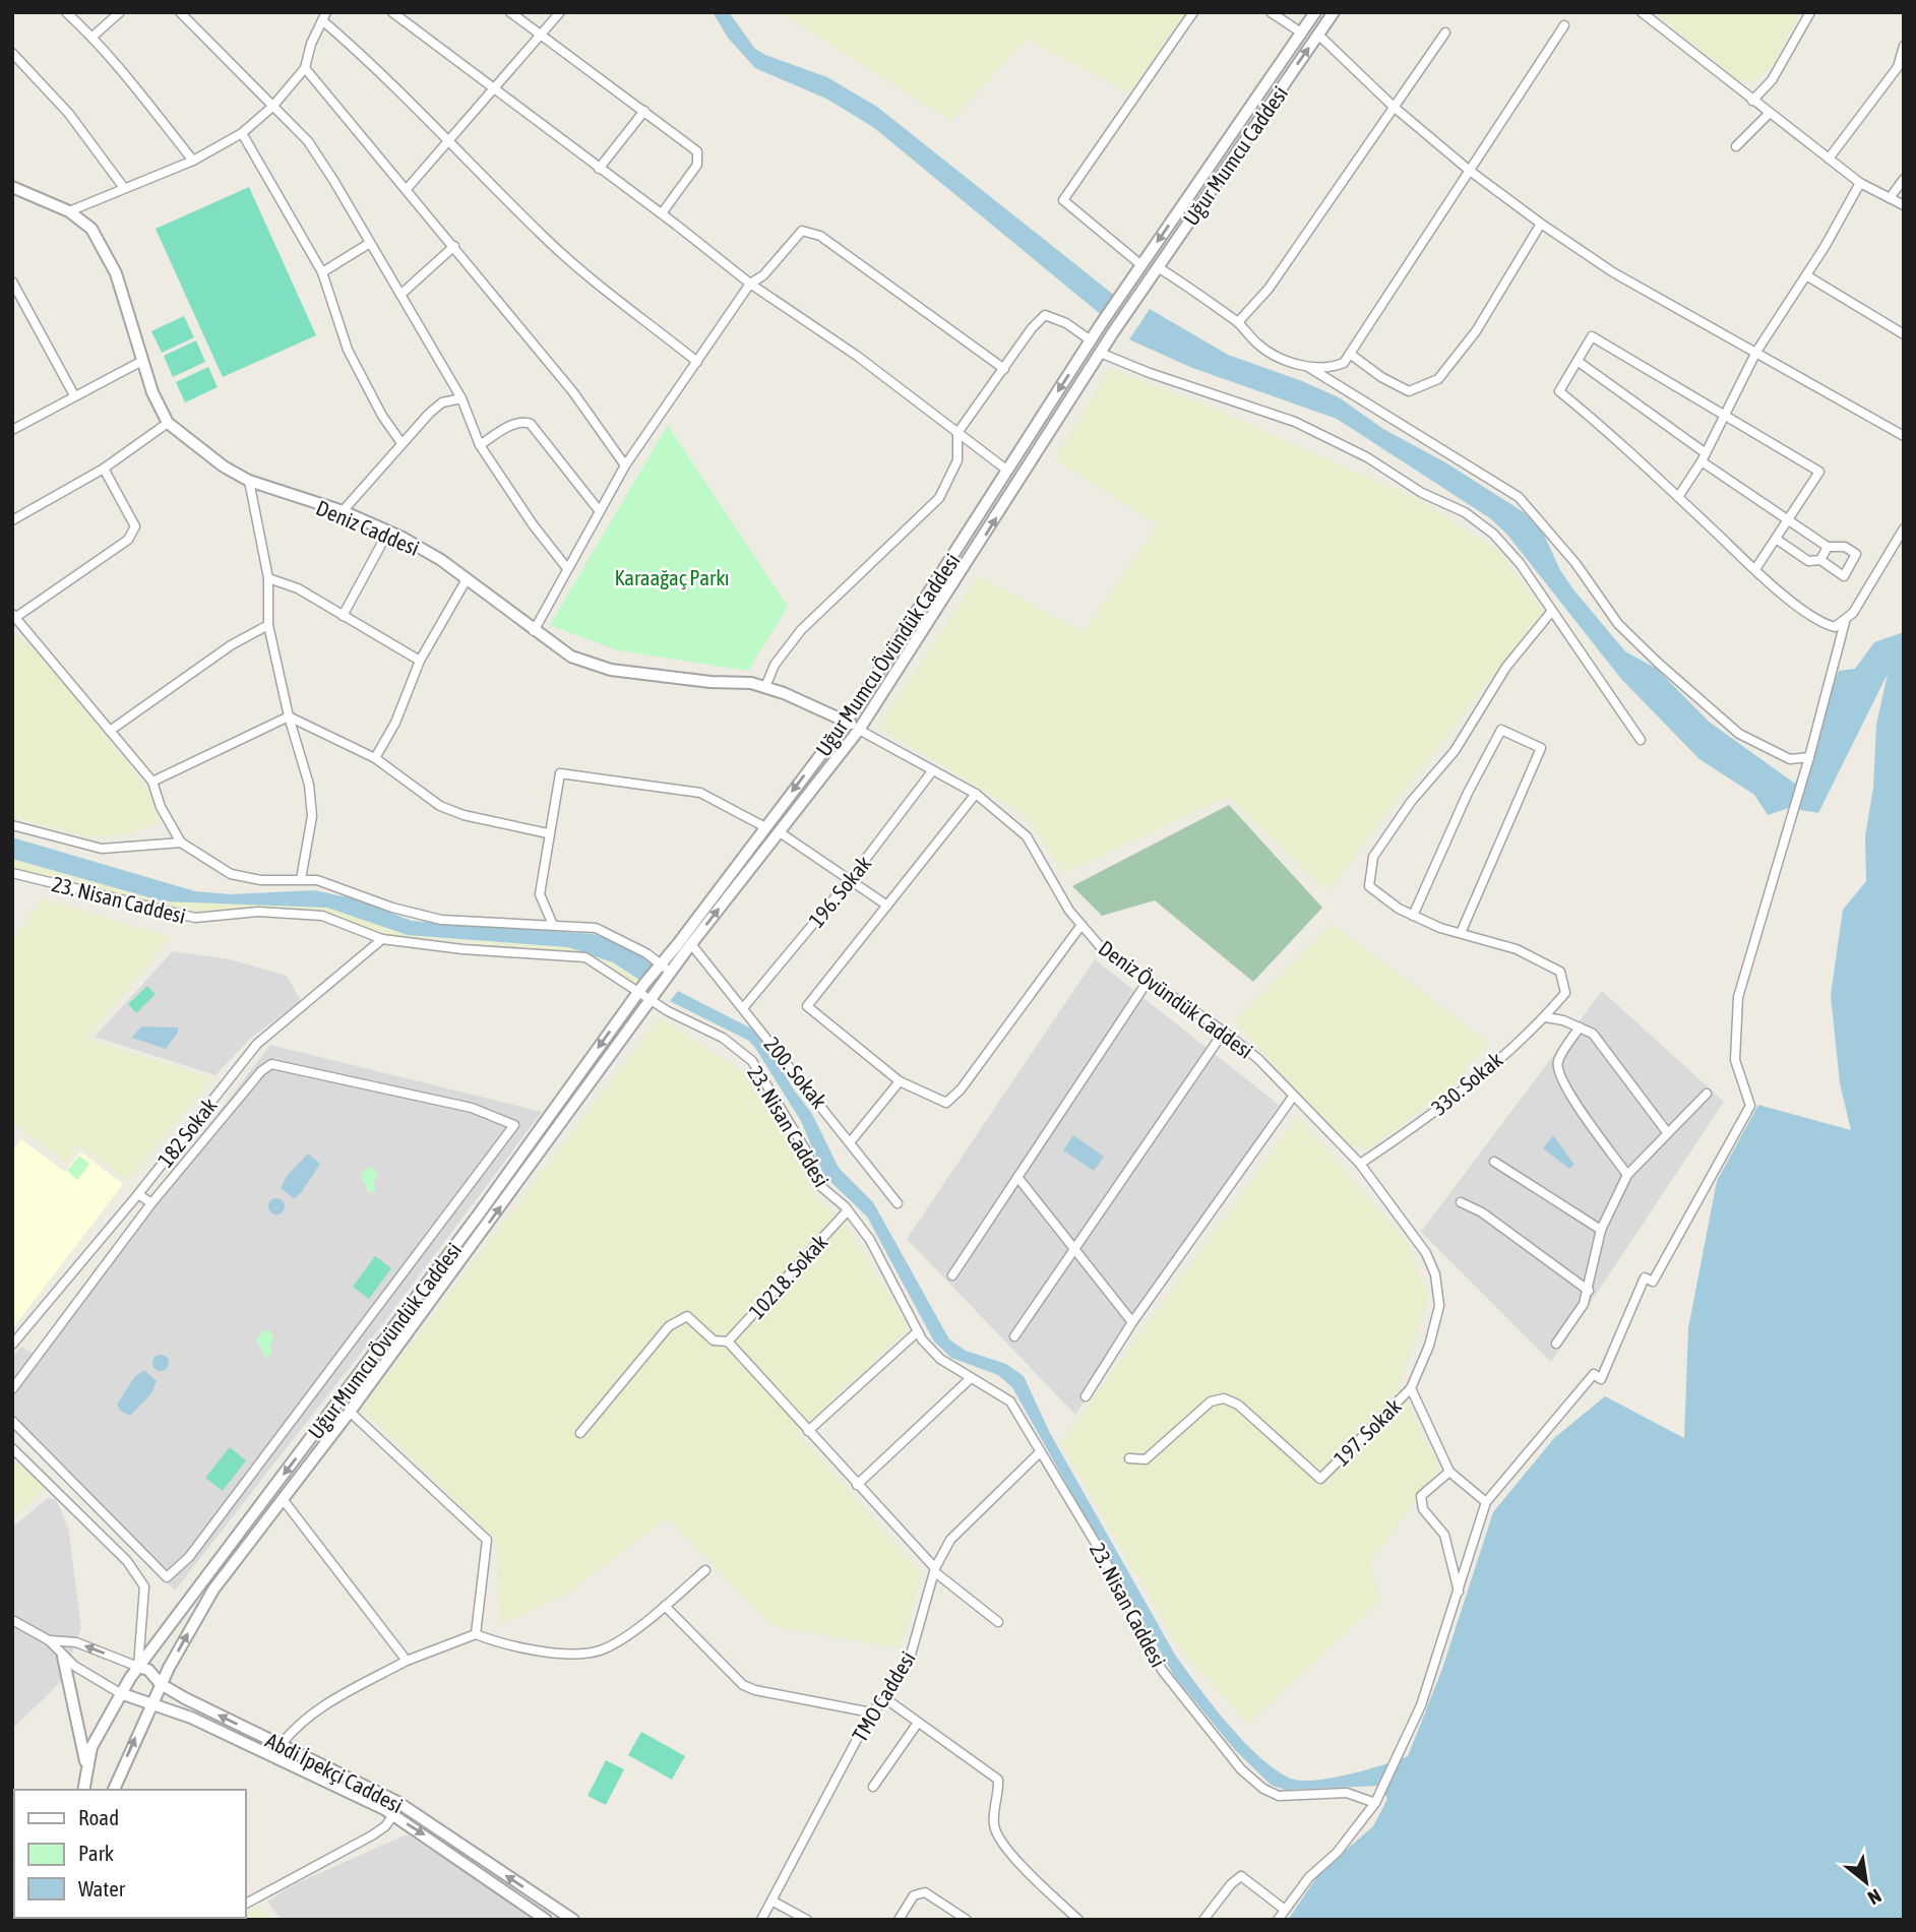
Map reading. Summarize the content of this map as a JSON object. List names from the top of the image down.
{
  "streets": {
    "street": [
      "Uğur Mumcu Caddesi",
      "Deniz Caddesi",
      "Uğur Mumcu Övündük Caddesi",
      "196. Sokak",
      "23. Nisan Caddesi",
      "Deniz Övündük Caddesi",
      "200. Sokak",
      "330. Sokak",
      "182 Sokak",
      "10218. Sokak",
      "197. Sokak",
      "TMO Caddesi",
      "Abdi İpekçi Caddesi"
    ]
  },
  "crossings": [
    ["Uğur Mumcu Caddesi", "Uğur Mumcu Övündük Caddesi"],
    ["Deniz Caddesi", "Uğur Mumcu Övündük Caddesi"],
    ["Deniz Caddesi", "Deniz Övündük Caddesi"],
    ["Uğur Mumcu Övündük Caddesi", "23. Nisan Caddesi"],
    ["Uğur Mumcu Övündük Caddesi", "Deniz Övündük Caddesi"],
    ["Uğur Mumcu Övündük Caddesi", "200. Sokak"],
    ["Uğur Mumcu Övündük Caddesi", "Abdi İpekçi Caddesi"],
    ["196. Sokak", "Deniz Övündük Caddesi"],
    ["196. Sokak", "200. Sokak"],
    ["23. Nisan Caddesi", "182 Sokak"],
    ["23. Nisan Caddesi", "10218. Sokak"],
    ["23. Nisan Caddesi", "TMO Caddesi"],
    ["Deniz Övündük Caddesi", "330. Sokak"],
    ["Deniz Övündük Caddesi", "197. Sokak"]
  ],
  "parks": ["Karaağaç Parkı"],
  "legend": ["Road", "Park", "Water"],
  "north": "bottom right"
}
